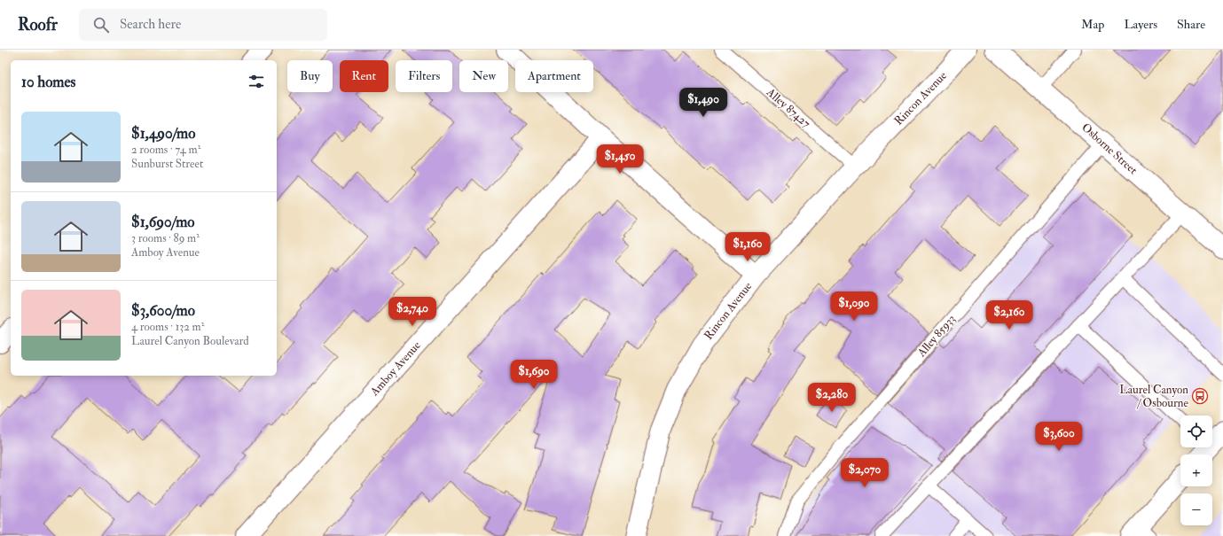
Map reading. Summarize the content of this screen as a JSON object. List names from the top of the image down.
{
  "streets": {
    "street": ["Rincon Avenue", "Osborne Street", "Amboy Avenue"],
    "lane": ["Alley 87427", "Alley 85933"]
  },
  "crossings": [
    ["Rincon Avenue", "Alley 87427"],
    ["Osborne Street", "Alley 85933"]
  ],
  "places": {
    "bus stop": ["Laurel Canyon / Osbourne"]
  },
  "page": {
    "header": "Roofr",
    "search": "Search here",
    "nav": ["Map", "Layers", "Share"],
    "chip": [
      "Buy",
      "Rent",
      "Filters",
      "New",
      "Apartment"
    ],
    "heading": "10 homes",
    "price": [
      "$1,490",
      "$1,450",
      "$1,160",
      "$1,090",
      "$2,740",
      "$2,160",
      "$1,690",
      "$2,280",
      "$3,600",
      "$2,070"
    ],
    "list": [
      {
        "name": "$1,490/mo",
        "note": "2 rooms · 74 m² · Sunburst Street"
      },
      {
        "name": "$1,690/mo",
        "note": "3 rooms · 89 m² · Amboy Avenue"
      },
      {
        "name": "$3,600/mo",
        "note": "4 rooms · 132 m² · Laurel Canyon Boulevard"
      }
    ],
    "map_buttons": ["+", "−"]
  }
}
